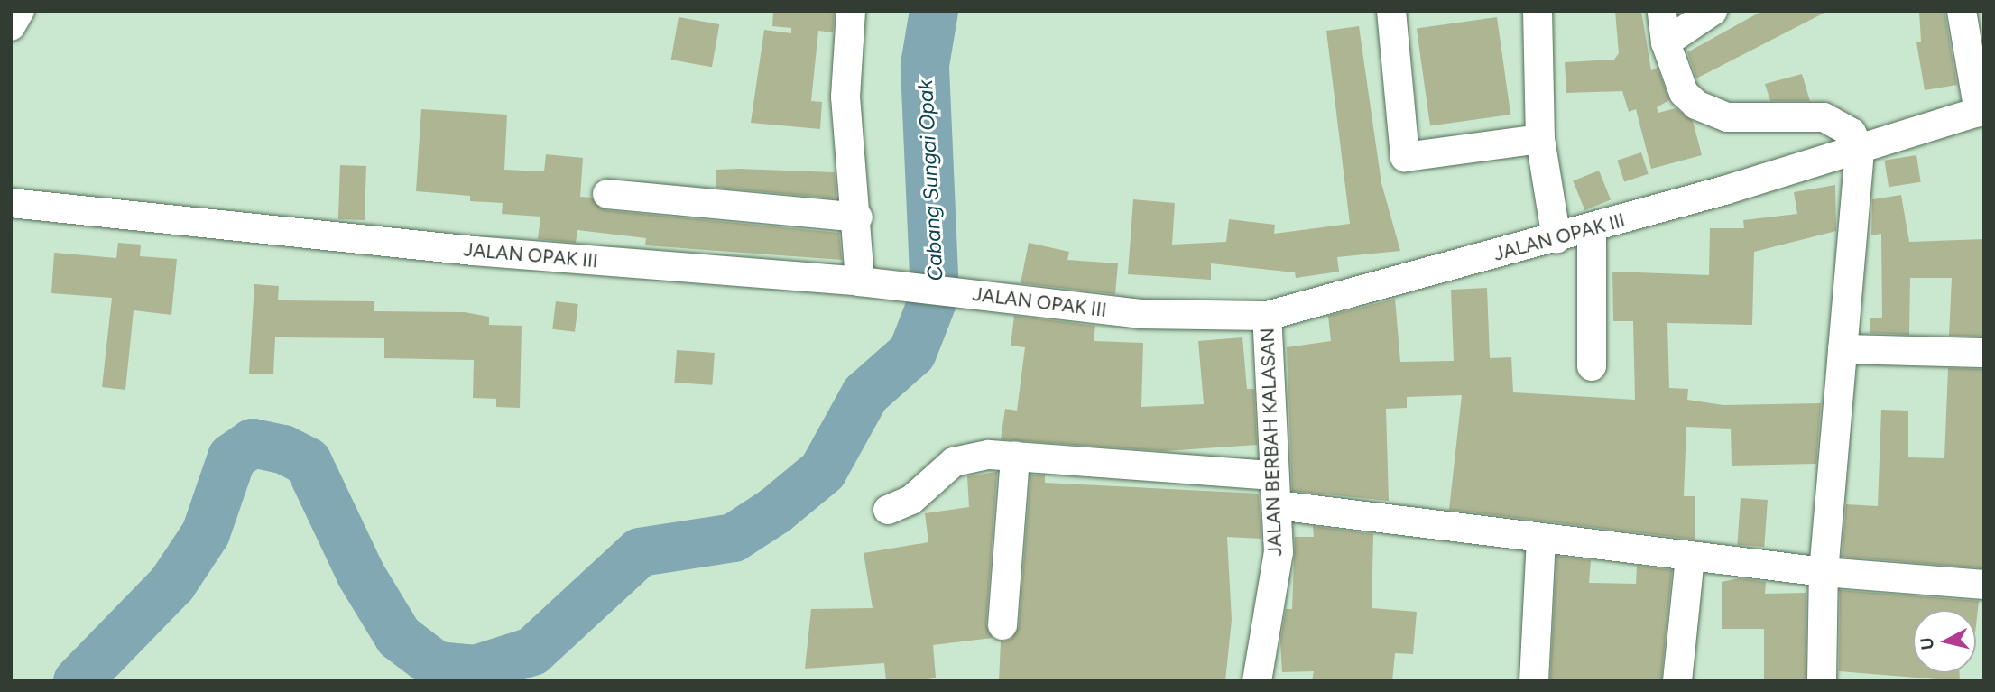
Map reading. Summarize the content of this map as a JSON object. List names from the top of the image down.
{
  "streets": {
    "street": ["JALAN OPAK III", "JALAN BERBAH KALASAN"]
  },
  "crossings": [
    ["JALAN OPAK III", "JALAN BERBAH KALASAN"]
  ],
  "water": ["Cabang Sungai Opak"],
  "north": "left"
}
